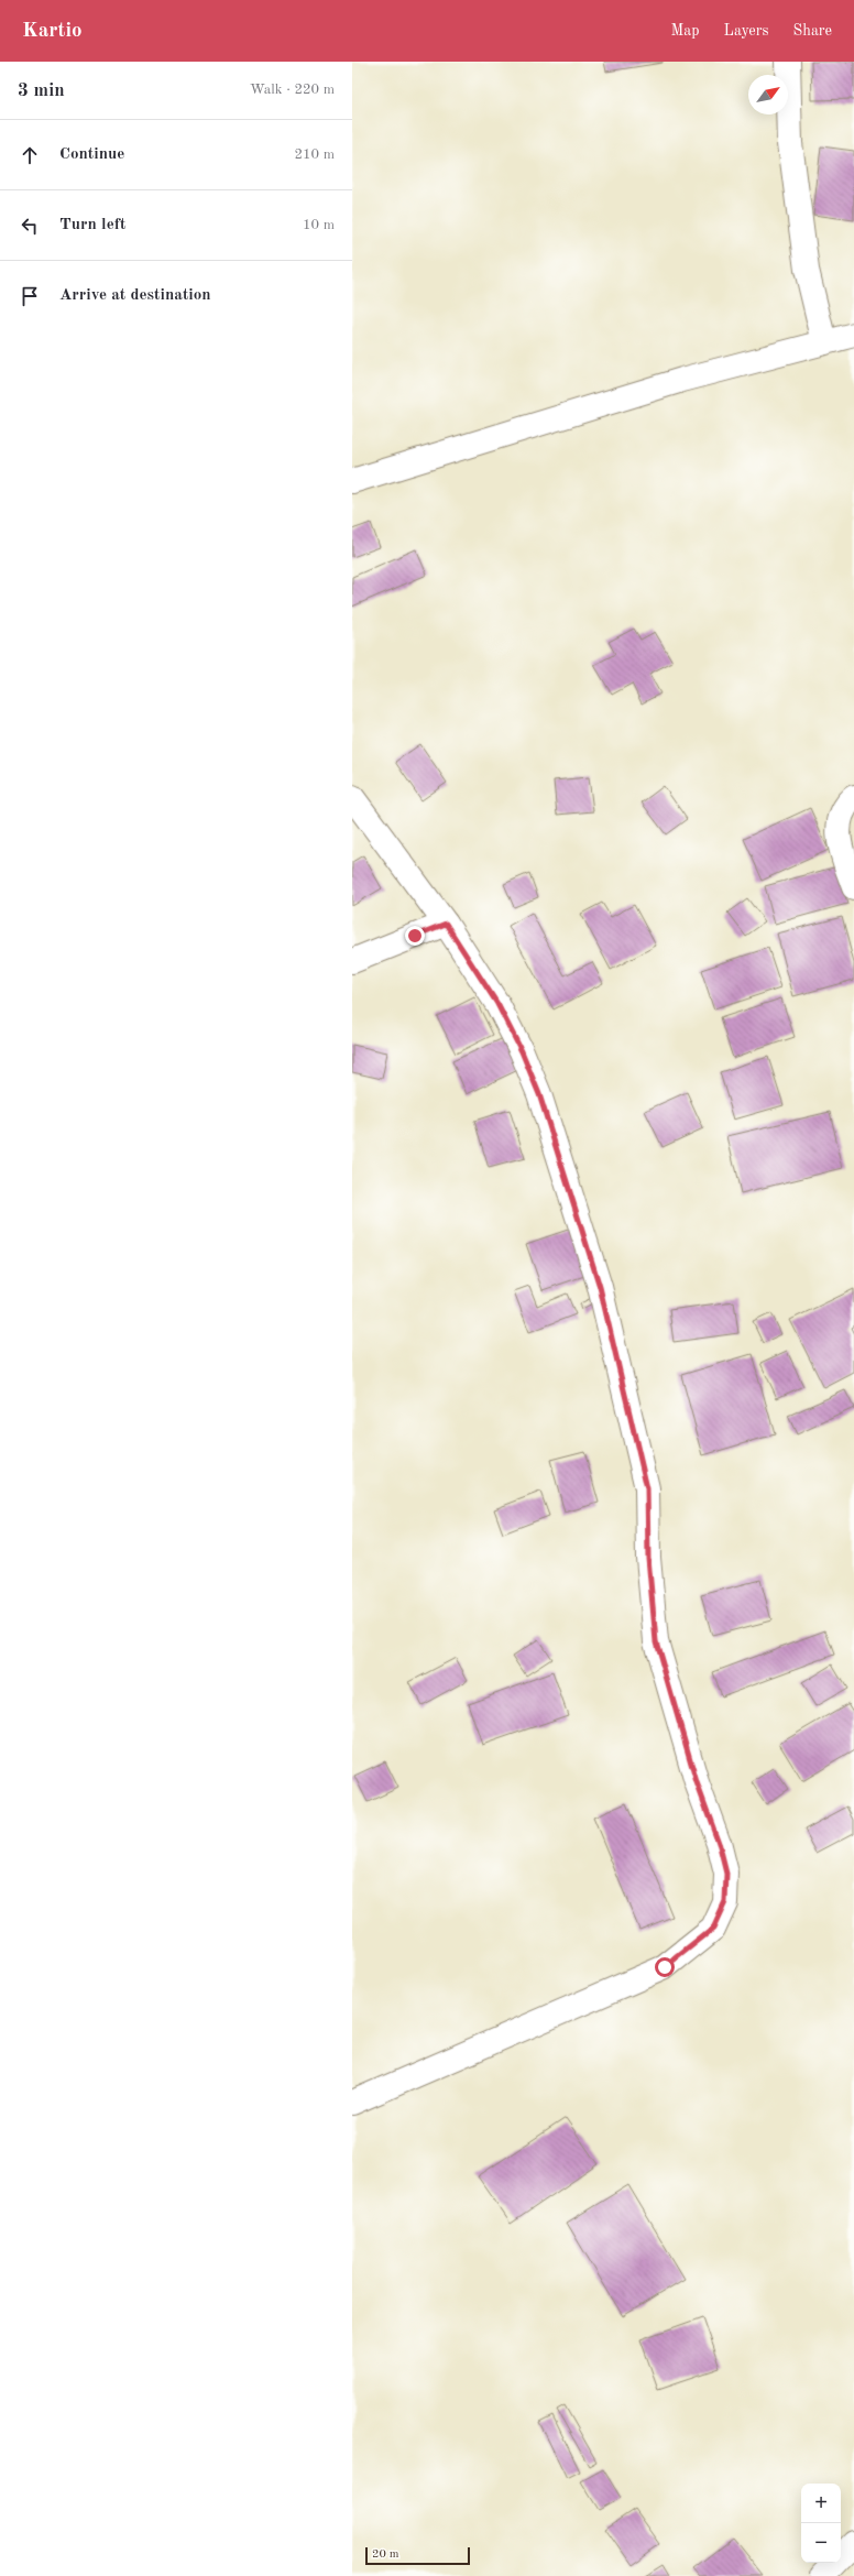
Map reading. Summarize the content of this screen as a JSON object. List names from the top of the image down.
{
  "scale_bar": "20 m",
  "north": "top right",
  "page": {
    "header": "Kartio",
    "nav": ["Map", "Layers", "Share"],
    "heading": ["3 min", "Walk · 220 m"],
    "list": [
      ["Continue", "210 m"],
      ["Turn left", "10 m"],
      "Arrive at destination"
    ],
    "map_buttons": ["+", "−"],
    "scale": "20 m"
  }
}
